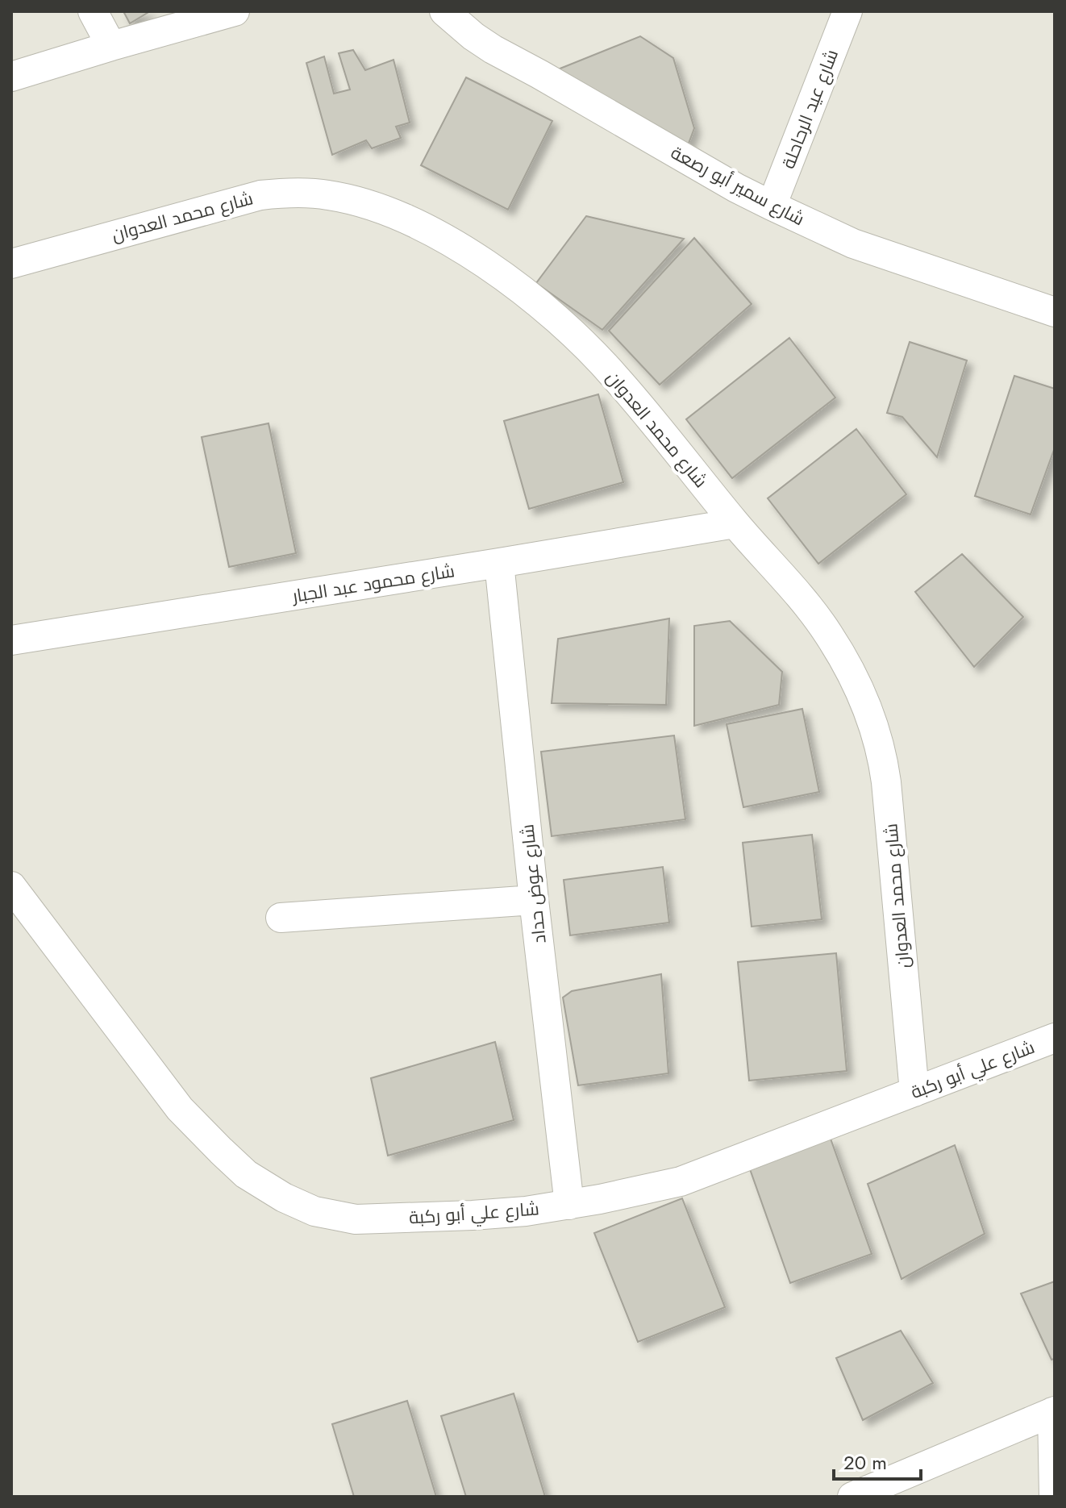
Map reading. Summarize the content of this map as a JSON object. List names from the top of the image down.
{
  "streets": {
    "street": [
      "شارع عيد الرحاحلة",
      "شارع سمير أبو رصعة",
      "شارع محمد العدوان",
      "شارع محمود عبد الجبار",
      "شارع عوض حداد",
      "شارع علي أبو ركبة"
    ]
  },
  "crossings": [
    ["شارع عيد الرحاحلة", "شارع سمير أبو رصعة"],
    ["شارع محمد العدوان", "شارع محمود عبد الجبار"],
    ["شارع محمد العدوان", "شارع علي أبو ركبة"],
    ["شارع محمود عبد الجبار", "شارع عوض حداد"],
    ["شارع عوض حداد", "شارع علي أبو ركبة"]
  ],
  "scale_bar": "20 m"
}
